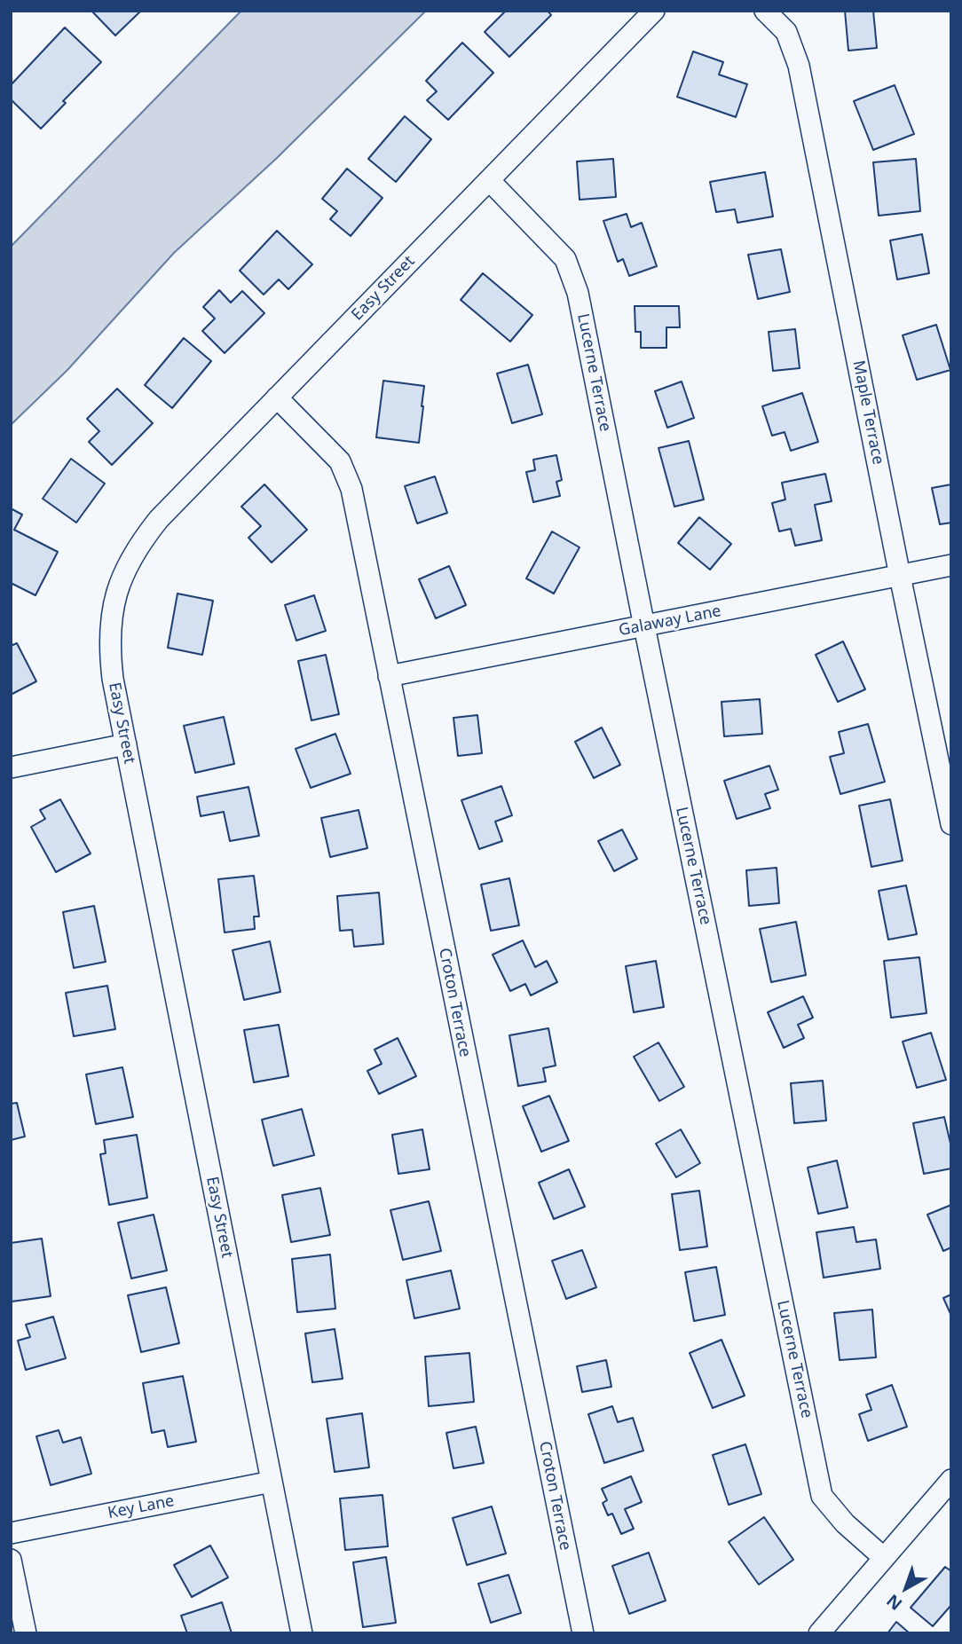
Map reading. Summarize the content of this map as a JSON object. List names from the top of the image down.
{
  "streets": {
    "street": [
      "Easy Street",
      "Lucerne Terrace",
      "Maple Terrace",
      "Galaway Lane",
      "Croton Terrace",
      "Key Lane"
    ]
  },
  "crossings": [
    ["Easy Street", "Lucerne Terrace"],
    ["Easy Street", "Croton Terrace"],
    ["Easy Street", "Key Lane"],
    ["Lucerne Terrace", "Galaway Lane"],
    ["Maple Terrace", "Galaway Lane"],
    ["Galaway Lane", "Croton Terrace"]
  ],
  "north": "bottom left"
}
